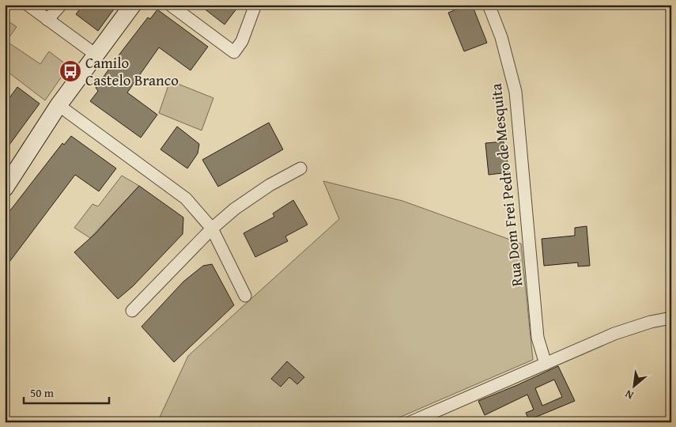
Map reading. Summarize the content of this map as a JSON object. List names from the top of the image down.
{
  "streets": {
    "street": ["Rua Dom Frei Pedro de Mesquita"]
  },
  "places": {
    "bus stop": ["Camilo Castelo Branco"]
  },
  "scale_bar": "50 m",
  "north": "bottom left"
}
